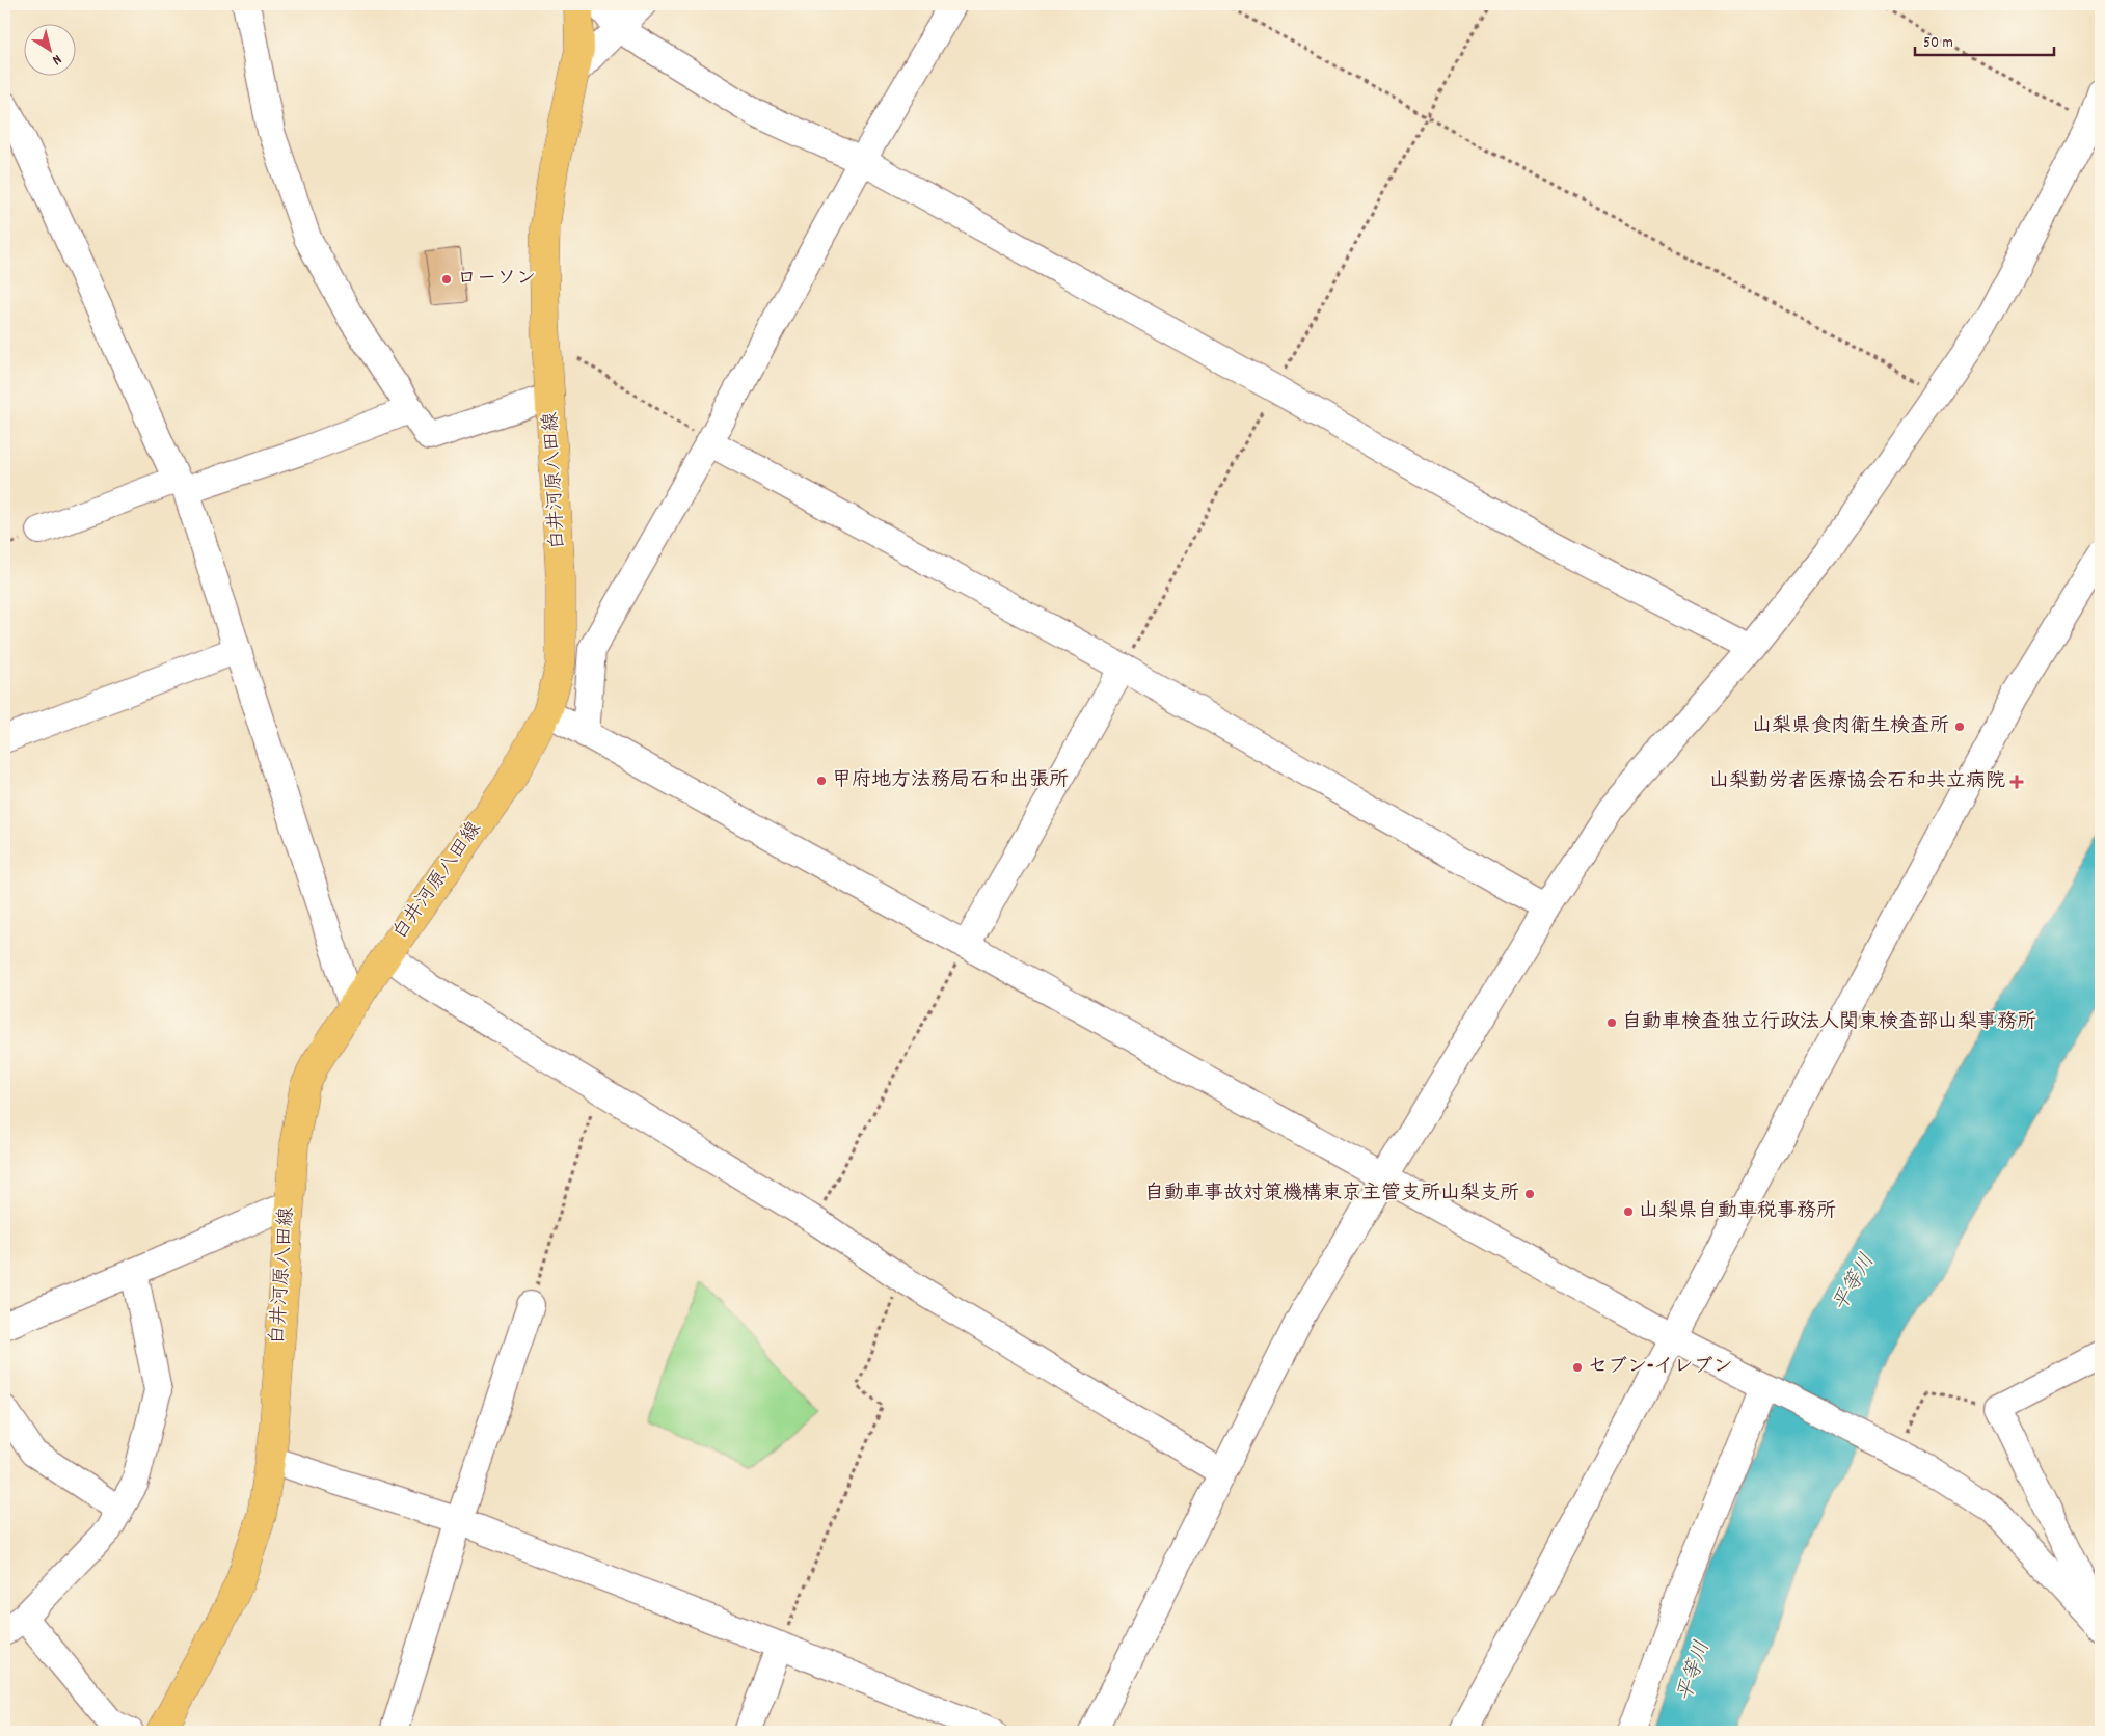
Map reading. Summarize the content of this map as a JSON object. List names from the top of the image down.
{
  "streets": {
    "main road": ["白井河原八田線"]
  },
  "water": ["平等川"],
  "places": {
    "other": [
      "ローソン",
      "山梨県食肉衛生検査所",
      "甲府地方法務局石和出張所",
      "自動車検査独立行政法人関東検査部山梨事務所",
      "自動車事故対策機構東京主管支所山梨支所",
      "山梨県自動車税事務所",
      "セブン-イレブン"
    ],
    "health": ["山梨勤労者医療協会石和共立病院"]
  },
  "scale_bar": "50 m",
  "north": "bottom right"
}
